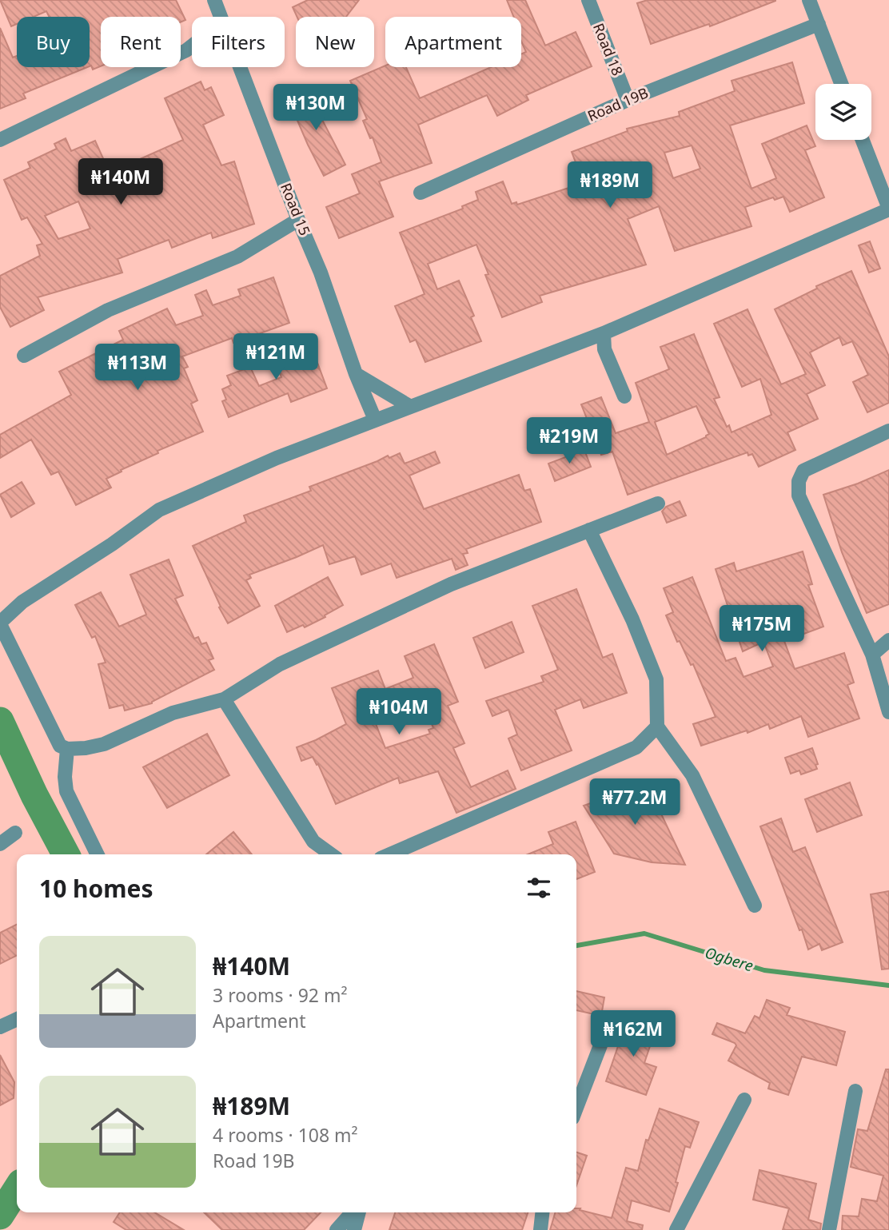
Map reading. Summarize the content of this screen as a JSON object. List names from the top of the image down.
{
  "streets": {
    "street": ["Road 18", "Road 19B", "Road 15"]
  },
  "crossings": [
    ["Road 18", "Road 19B"]
  ],
  "water": ["Ogbere"],
  "page": {
    "chip": [
      "Buy",
      "Rent",
      "Filters",
      "New",
      "Apartment"
    ],
    "price": [
      "₦130M",
      "₦140M",
      "₦189M",
      "₦121M",
      "₦113M",
      "₦219M",
      "₦175M",
      "₦104M",
      "₦77.2M",
      "₦162M"
    ],
    "heading": "10 homes",
    "list": [
      {
        "name": "₦140M",
        "note": "3 rooms · 92 m² · Apartment"
      },
      {
        "name": "₦189M",
        "note": "4 rooms · 108 m² · Road 19B"
      }
    ]
  }
}
